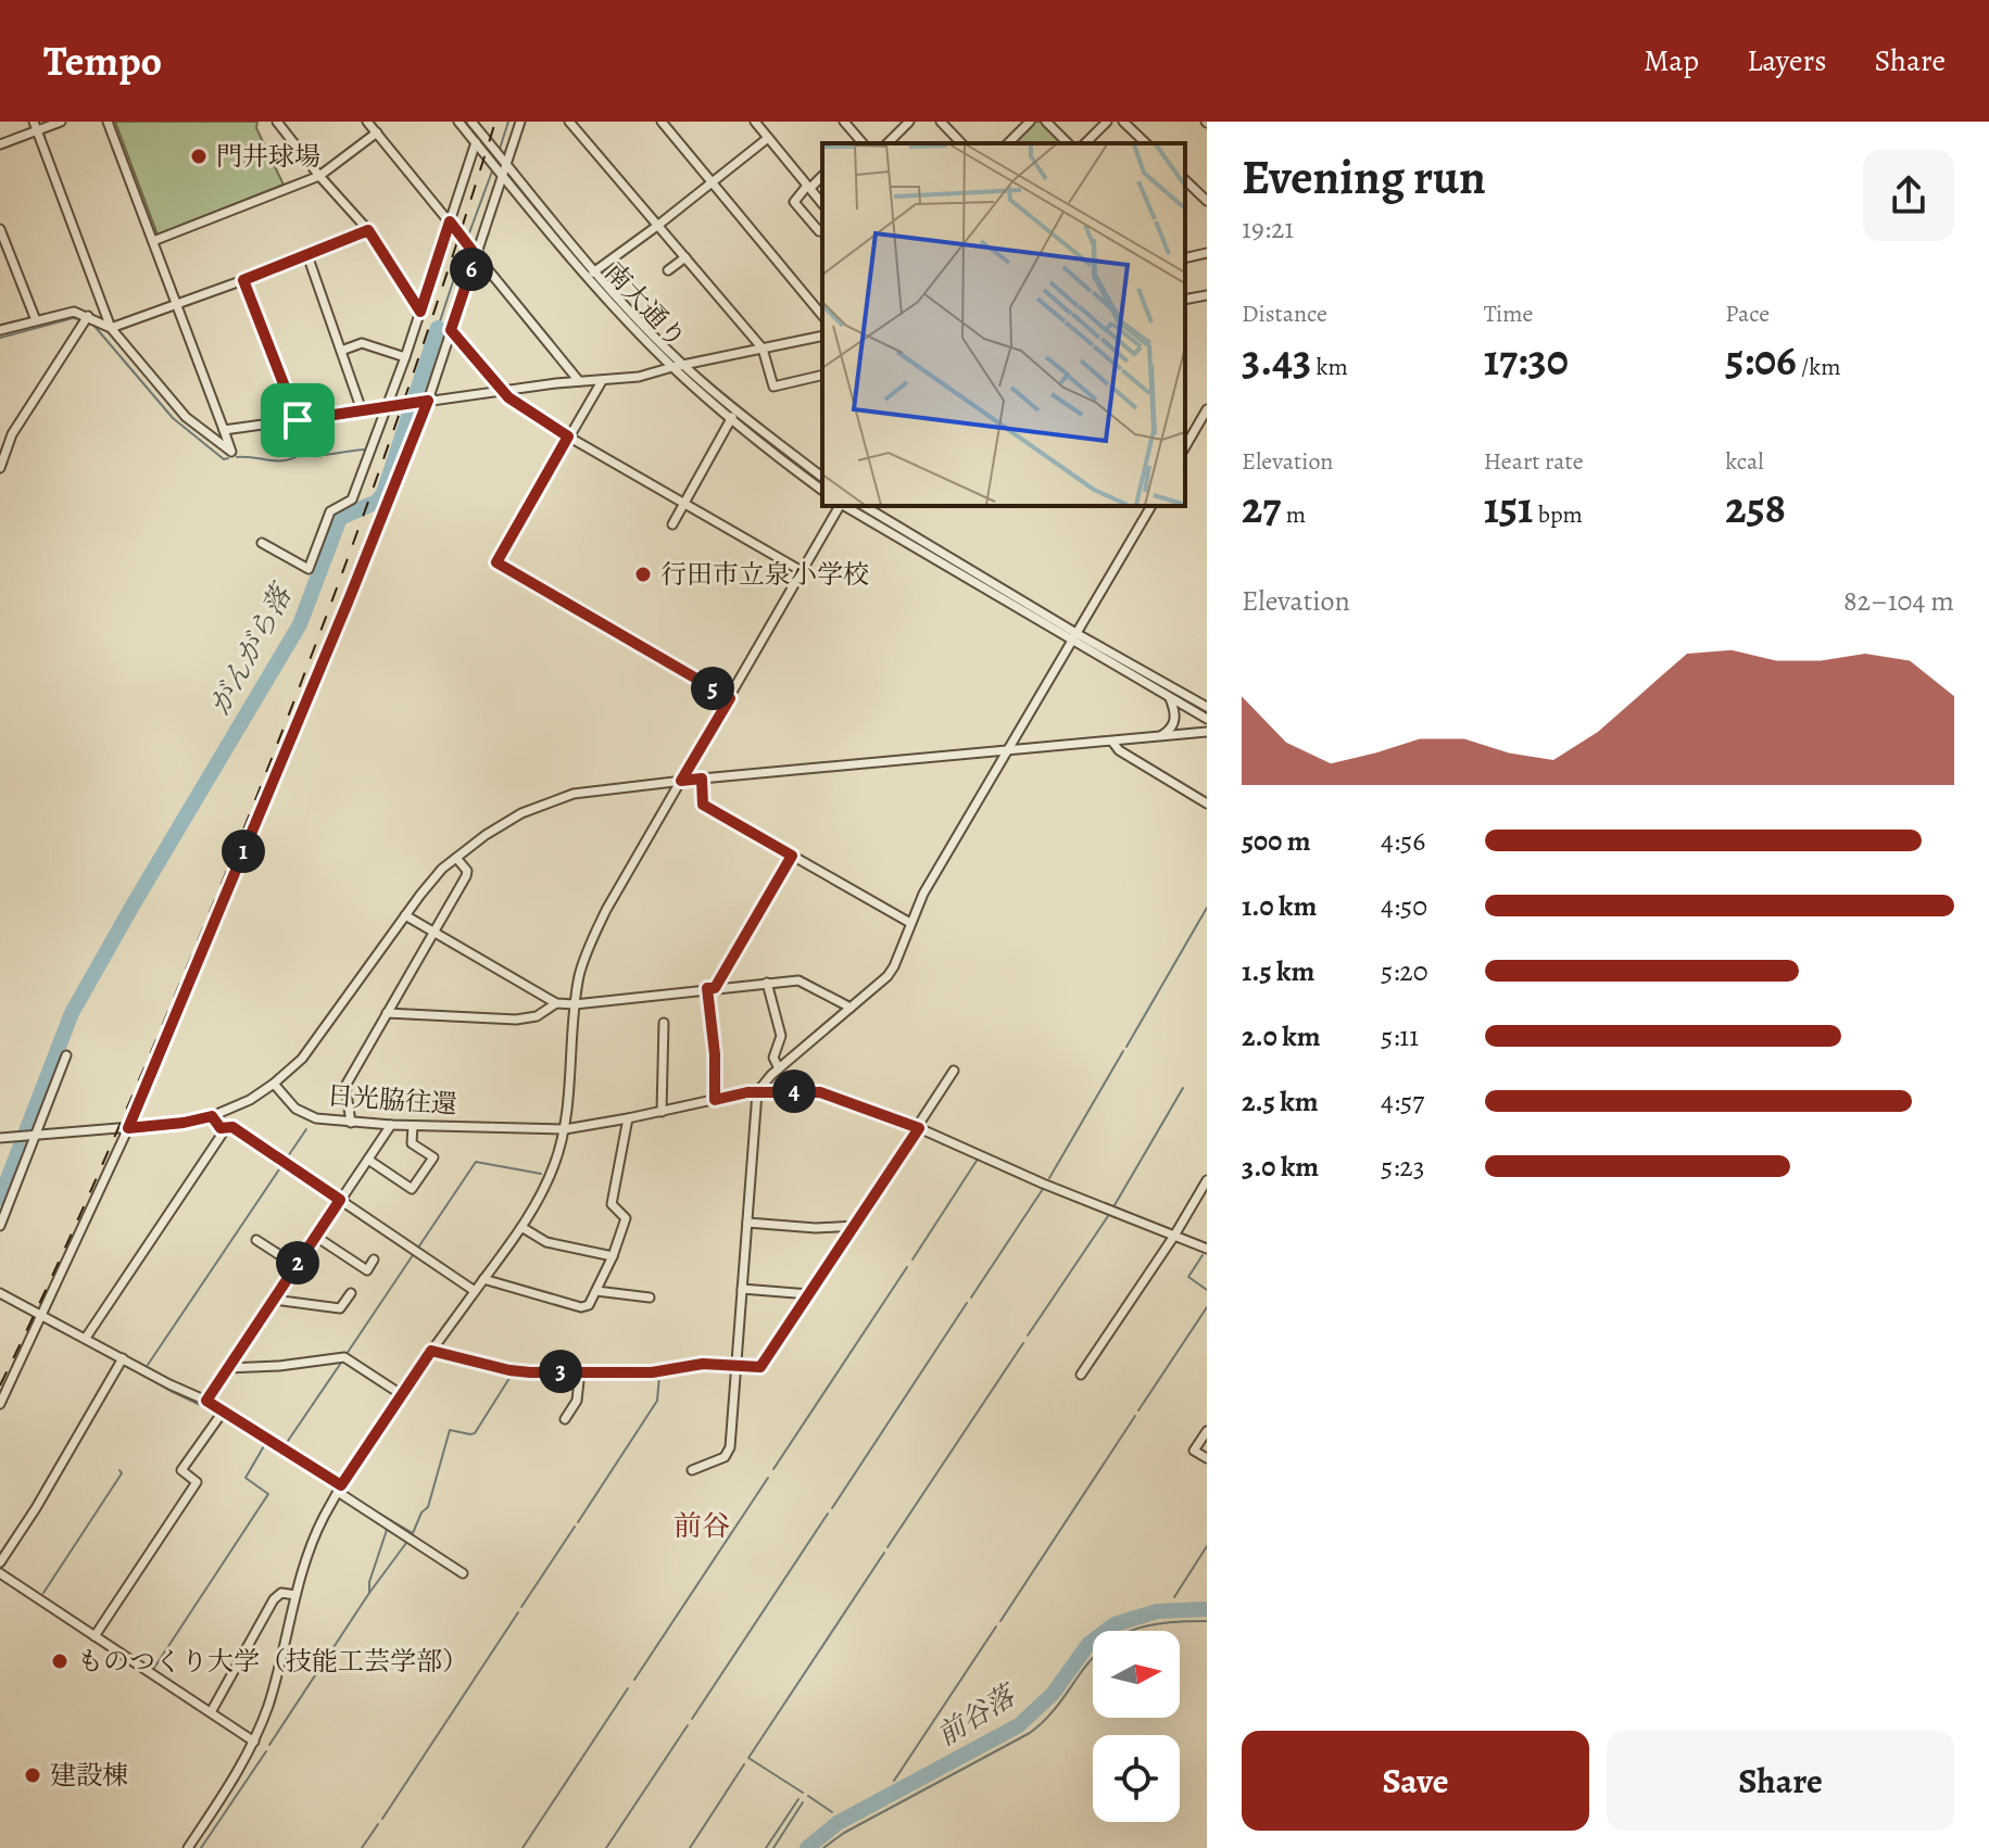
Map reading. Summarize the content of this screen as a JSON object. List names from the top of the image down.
{
  "streets": {
    "street": ["南大通り", "日光脇往還"]
  },
  "districts": ["前谷"],
  "water": ["がんがら落", "前谷落"],
  "places": [
    "門井球場",
    "行田市立泉小学校",
    "ものつくり大学（技能工芸学部）",
    "建設棟"
  ],
  "north": "right",
  "page": {
    "header": "Tempo",
    "nav": ["Map", "Layers", "Share"],
    "heading": ["Evening run", "19:21"],
    "pins": [
      "6",
      "5",
      "1",
      "4",
      "2",
      "3"
    ],
    "stats": [
      ["Distance", "3.43 km"],
      ["Time", "17:30"],
      ["Pace", "5:06 /km"],
      ["Elevation", "27 m"],
      ["Heart rate", "151 bpm"],
      ["kcal", "258"]
    ],
    "chart": ["Elevation", "82–104 m"],
    "list": [
      {
        "name": "500 m",
        "note": "4:56"
      },
      {
        "name": "1.0 km",
        "note": "4:50"
      },
      {
        "name": "1.5 km",
        "note": "5:20"
      },
      {
        "name": "2.0 km",
        "note": "5:11"
      },
      {
        "name": "2.5 km",
        "note": "4:57"
      },
      {
        "name": "3.0 km",
        "note": "5:23"
      }
    ],
    "buttons": ["Save", "Share"]
  }
}
